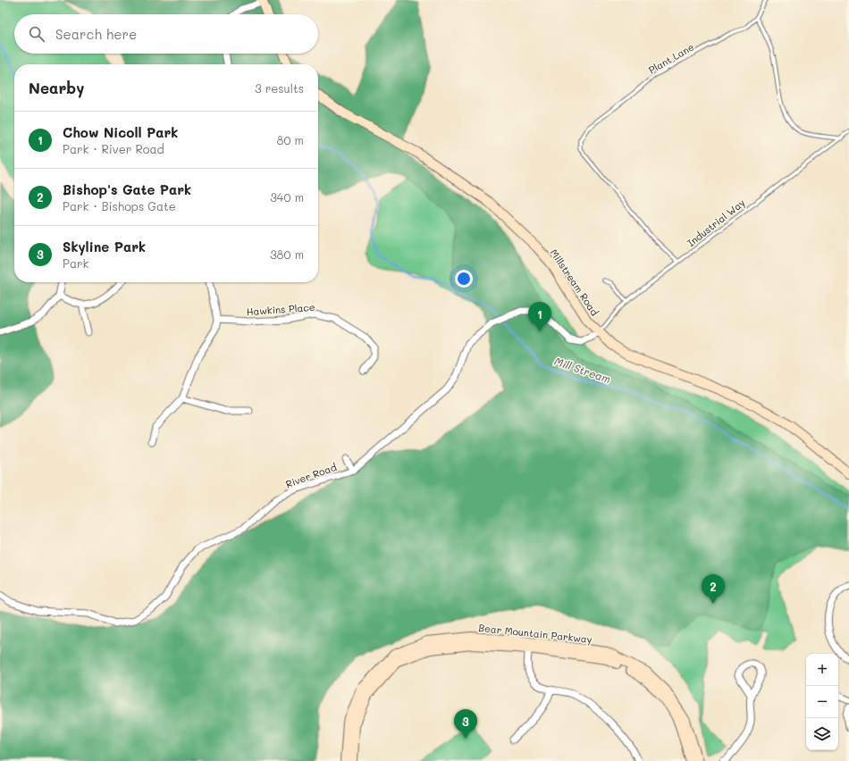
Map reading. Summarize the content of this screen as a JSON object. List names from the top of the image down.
{
  "streets": {
    "street": [
      "Millstream Road",
      "Hawkins Place",
      "River Road",
      "Bear Mountain Parkway"
    ],
    "lane": ["Plant Lane", "Industrial Way"]
  },
  "crossings": [
    ["Plant Lane", "Industrial Way"],
    ["Industrial Way", "Millstream Road"],
    ["Industrial Way", "River Road"],
    ["Millstream Road", "River Road"]
  ],
  "water": ["Mill Stream"],
  "page": {
    "search": "Search here",
    "heading": ["Nearby", "3 results"],
    "list": [
      {
        "mark": "1",
        "name": "Chow Nicoll Park",
        "note": "Park · River Road",
        "value": "80 m"
      },
      {
        "mark": "2",
        "name": "Bishop's Gate Park",
        "note": "Park · Bishops Gate",
        "value": "340 m"
      },
      {
        "mark": "3",
        "name": "Skyline Park",
        "note": "Park",
        "value": "380 m"
      }
    ],
    "pins": ["1", "2", "3"],
    "map_buttons": ["+", "−"]
  }
}
